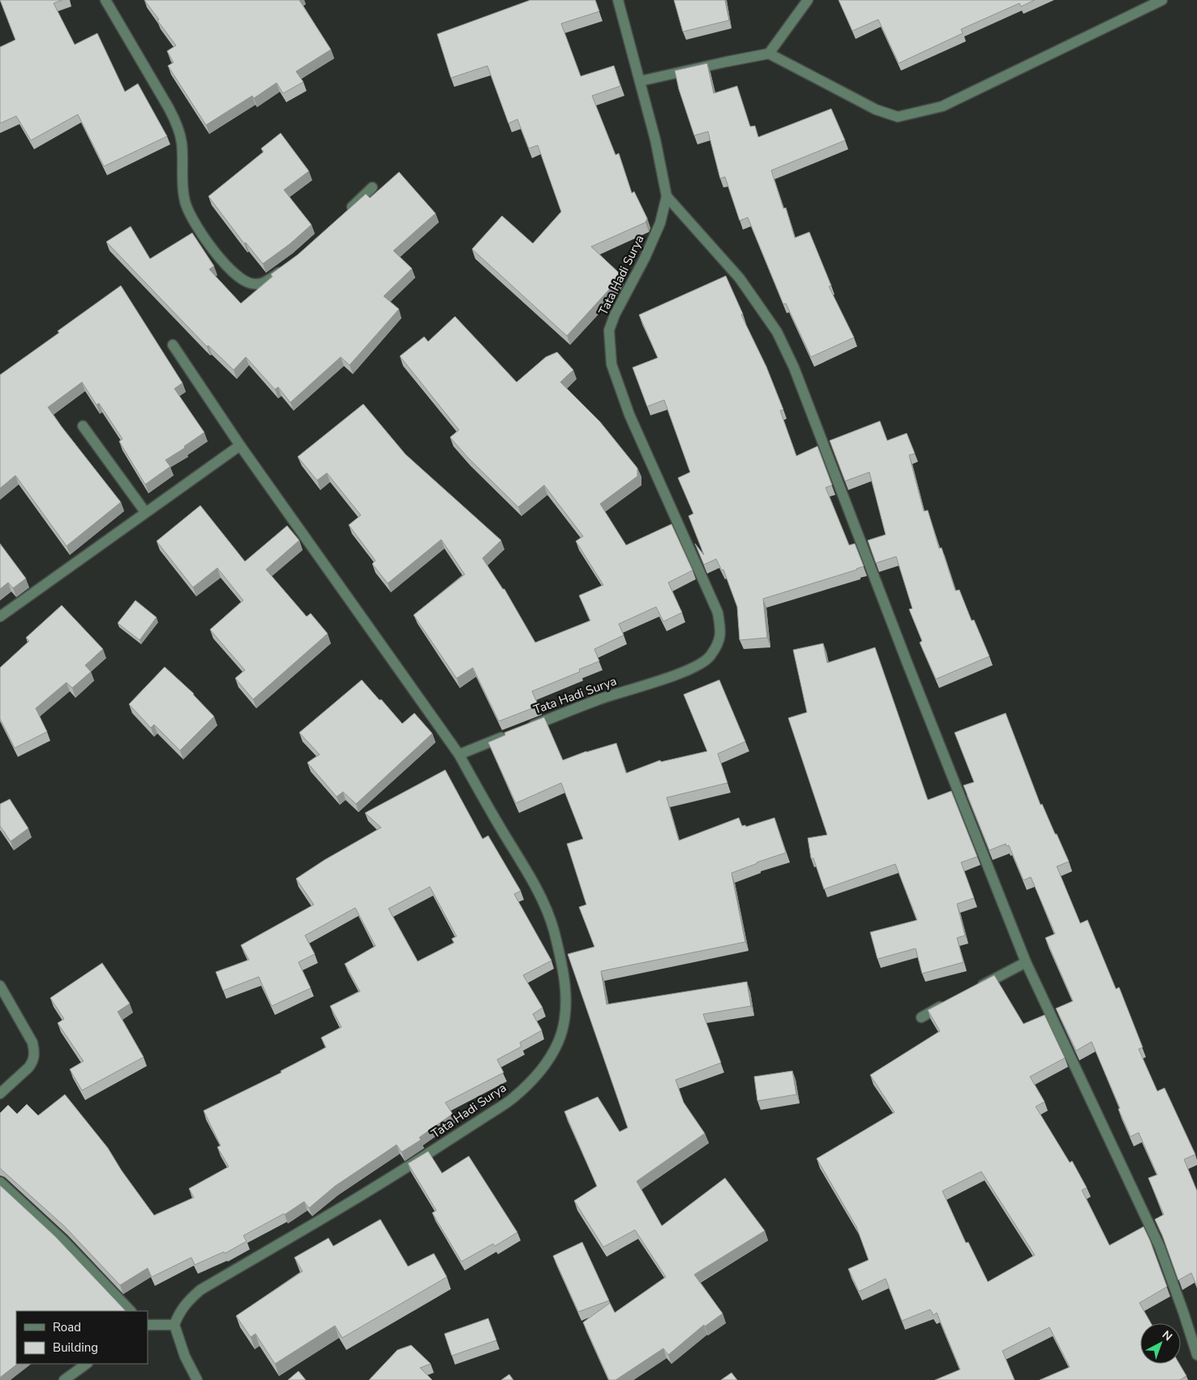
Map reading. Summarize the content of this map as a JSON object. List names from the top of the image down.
{
  "streets": {
    "street": ["Tata Hadi Surya"]
  },
  "legend": ["Road", "Building"],
  "north": "top right"
}
